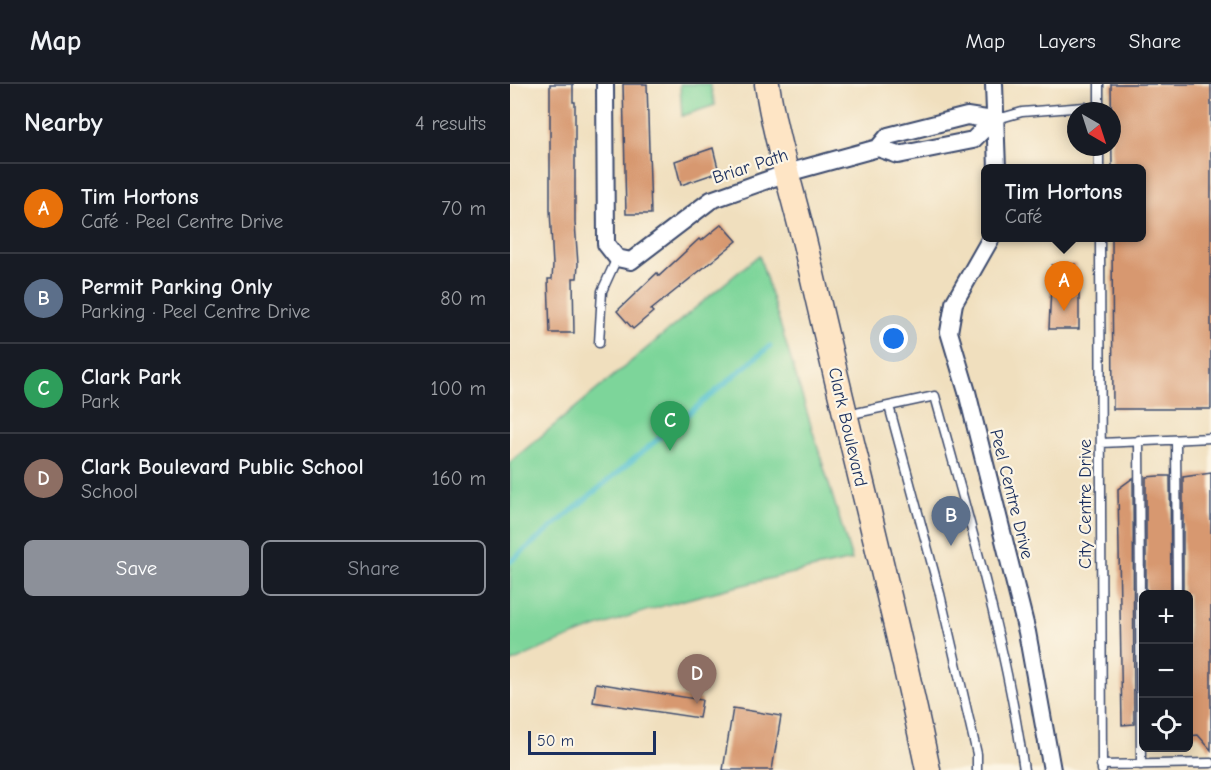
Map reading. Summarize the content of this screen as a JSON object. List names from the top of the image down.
{
  "streets": {
    "street": ["Briar Path", "Clark Boulevard", "Peel Centre Drive"],
    "lane": ["City Centre Drive"]
  },
  "crossings": [
    ["Briar Path", "Clark Boulevard"]
  ],
  "scale_bar": "50 m",
  "north": "bottom right",
  "page": {
    "header": "Map",
    "nav": ["Map", "Layers", "Share"],
    "heading": ["Nearby", "4 results"],
    "list": [
      {
        "mark": "A",
        "name": "Tim Hortons",
        "note": "Café · Peel Centre Drive",
        "value": "70 m"
      },
      {
        "mark": "B",
        "name": "Permit Parking Only",
        "note": "Parking · Peel Centre Drive",
        "value": "80 m"
      },
      {
        "mark": "C",
        "name": "Clark Park",
        "note": "Park",
        "value": "100 m"
      },
      {
        "mark": "D",
        "name": "Clark Boulevard Public School",
        "note": "School",
        "value": "160 m"
      }
    ],
    "popup": ["Tim Hortons", "Café"],
    "pins": [
      "A",
      "C",
      "B",
      "D"
    ],
    "buttons": ["Save", "Share"],
    "map_buttons": ["+", "−"],
    "scale": "50 m"
  }
}
